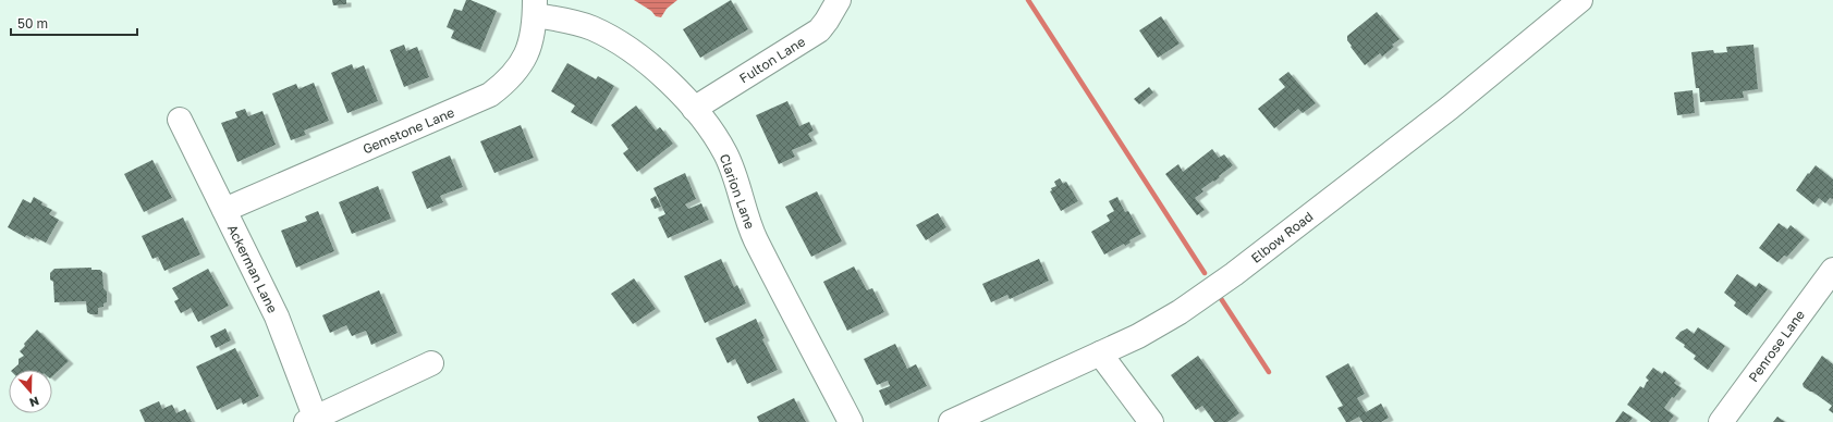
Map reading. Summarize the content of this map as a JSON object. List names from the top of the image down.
{
  "streets": {
    "street": [
      "Fulton Lane",
      "Gemstone Lane",
      "Clarion Lane",
      "Elbow Road",
      "Ackerman Lane",
      "Penrose Lane"
    ]
  },
  "crossings": [
    ["Fulton Lane", "Clarion Lane"],
    ["Gemstone Lane", "Clarion Lane"],
    ["Gemstone Lane", "Ackerman Lane"]
  ],
  "scale_bar": "50 m",
  "north": "bottom"
}
